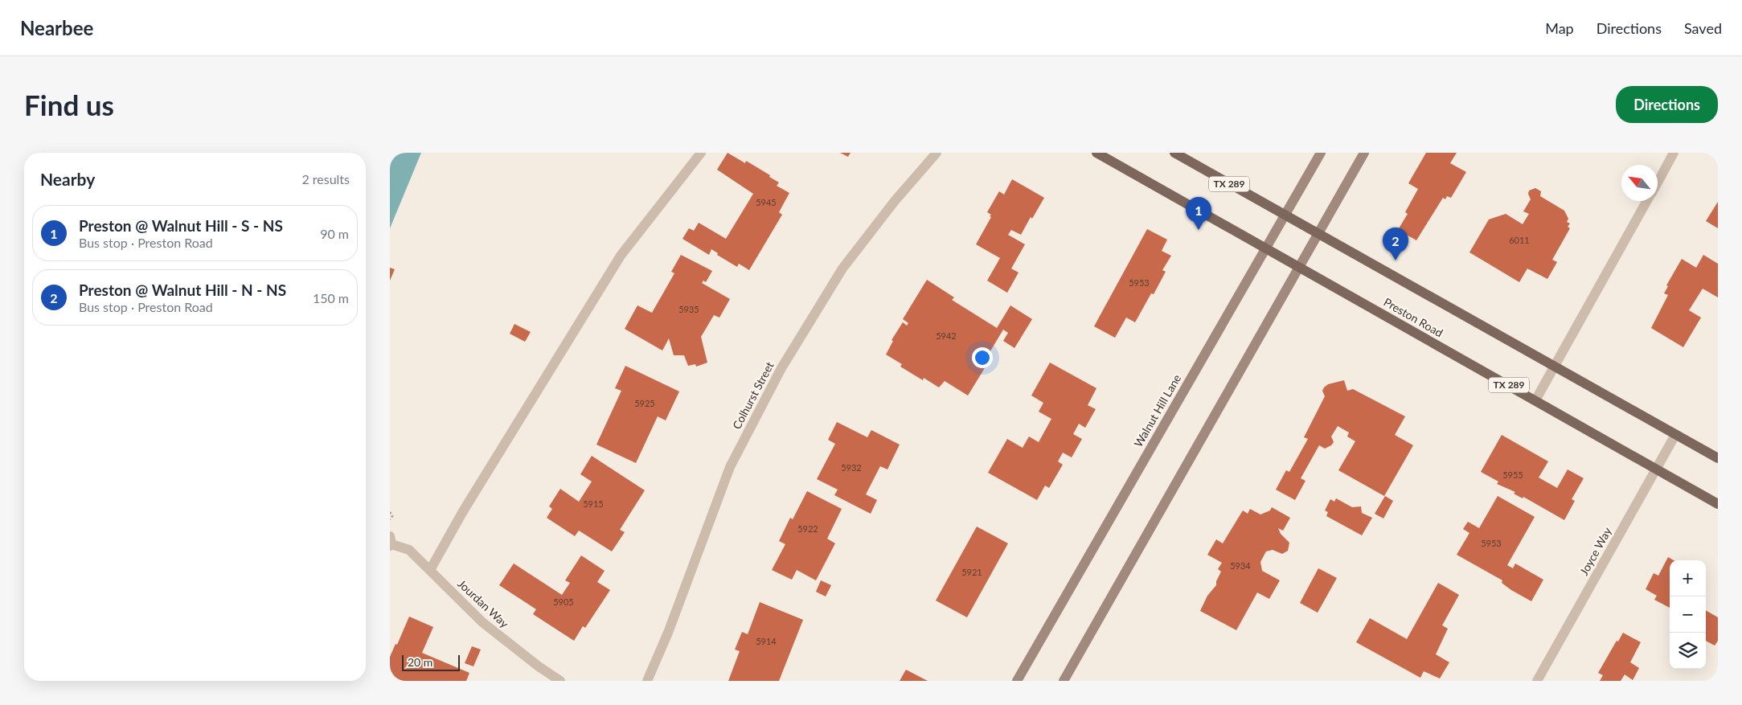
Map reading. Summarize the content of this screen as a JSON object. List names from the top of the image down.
{
  "streets": {
    "main road": ["TX 289", "Preston Road", "Walnut Hill Lane"],
    "street": ["Colhurst Street", "Joyce Way", "Jourdan Way"]
  },
  "crossings": [
    ["TX 289", "Walnut Hill Lane"],
    ["TX 289", "Joyce Way"],
    ["Preston Road", "Walnut Hill Lane"],
    ["Preston Road", "Joyce Way"]
  ],
  "house_numbers": [
    "5945",
    "6011",
    "5953",
    "5935",
    "5942",
    "5925",
    "5932",
    "5955",
    "5915",
    "5922",
    "5953",
    "5934",
    "5921",
    "5905",
    "5914"
  ],
  "scale_bar": "20 m",
  "north": "top left",
  "page": {
    "header": "Nearbee",
    "nav": ["Map", "Directions", "Saved"],
    "buttons": "Directions",
    "title": "Find us",
    "heading": ["Nearby", "2 results"],
    "pins": ["1", "2"],
    "list": [
      {
        "mark": "1",
        "name": "Preston @ Walnut Hill - S - NS",
        "note": "Bus stop · Preston Road",
        "value": "90 m"
      },
      {
        "mark": "2",
        "name": "Preston @ Walnut Hill - N - NS",
        "note": "Bus stop · Preston Road",
        "value": "150 m"
      }
    ],
    "map_buttons": ["+", "−"],
    "scale": "20 m"
  }
}
